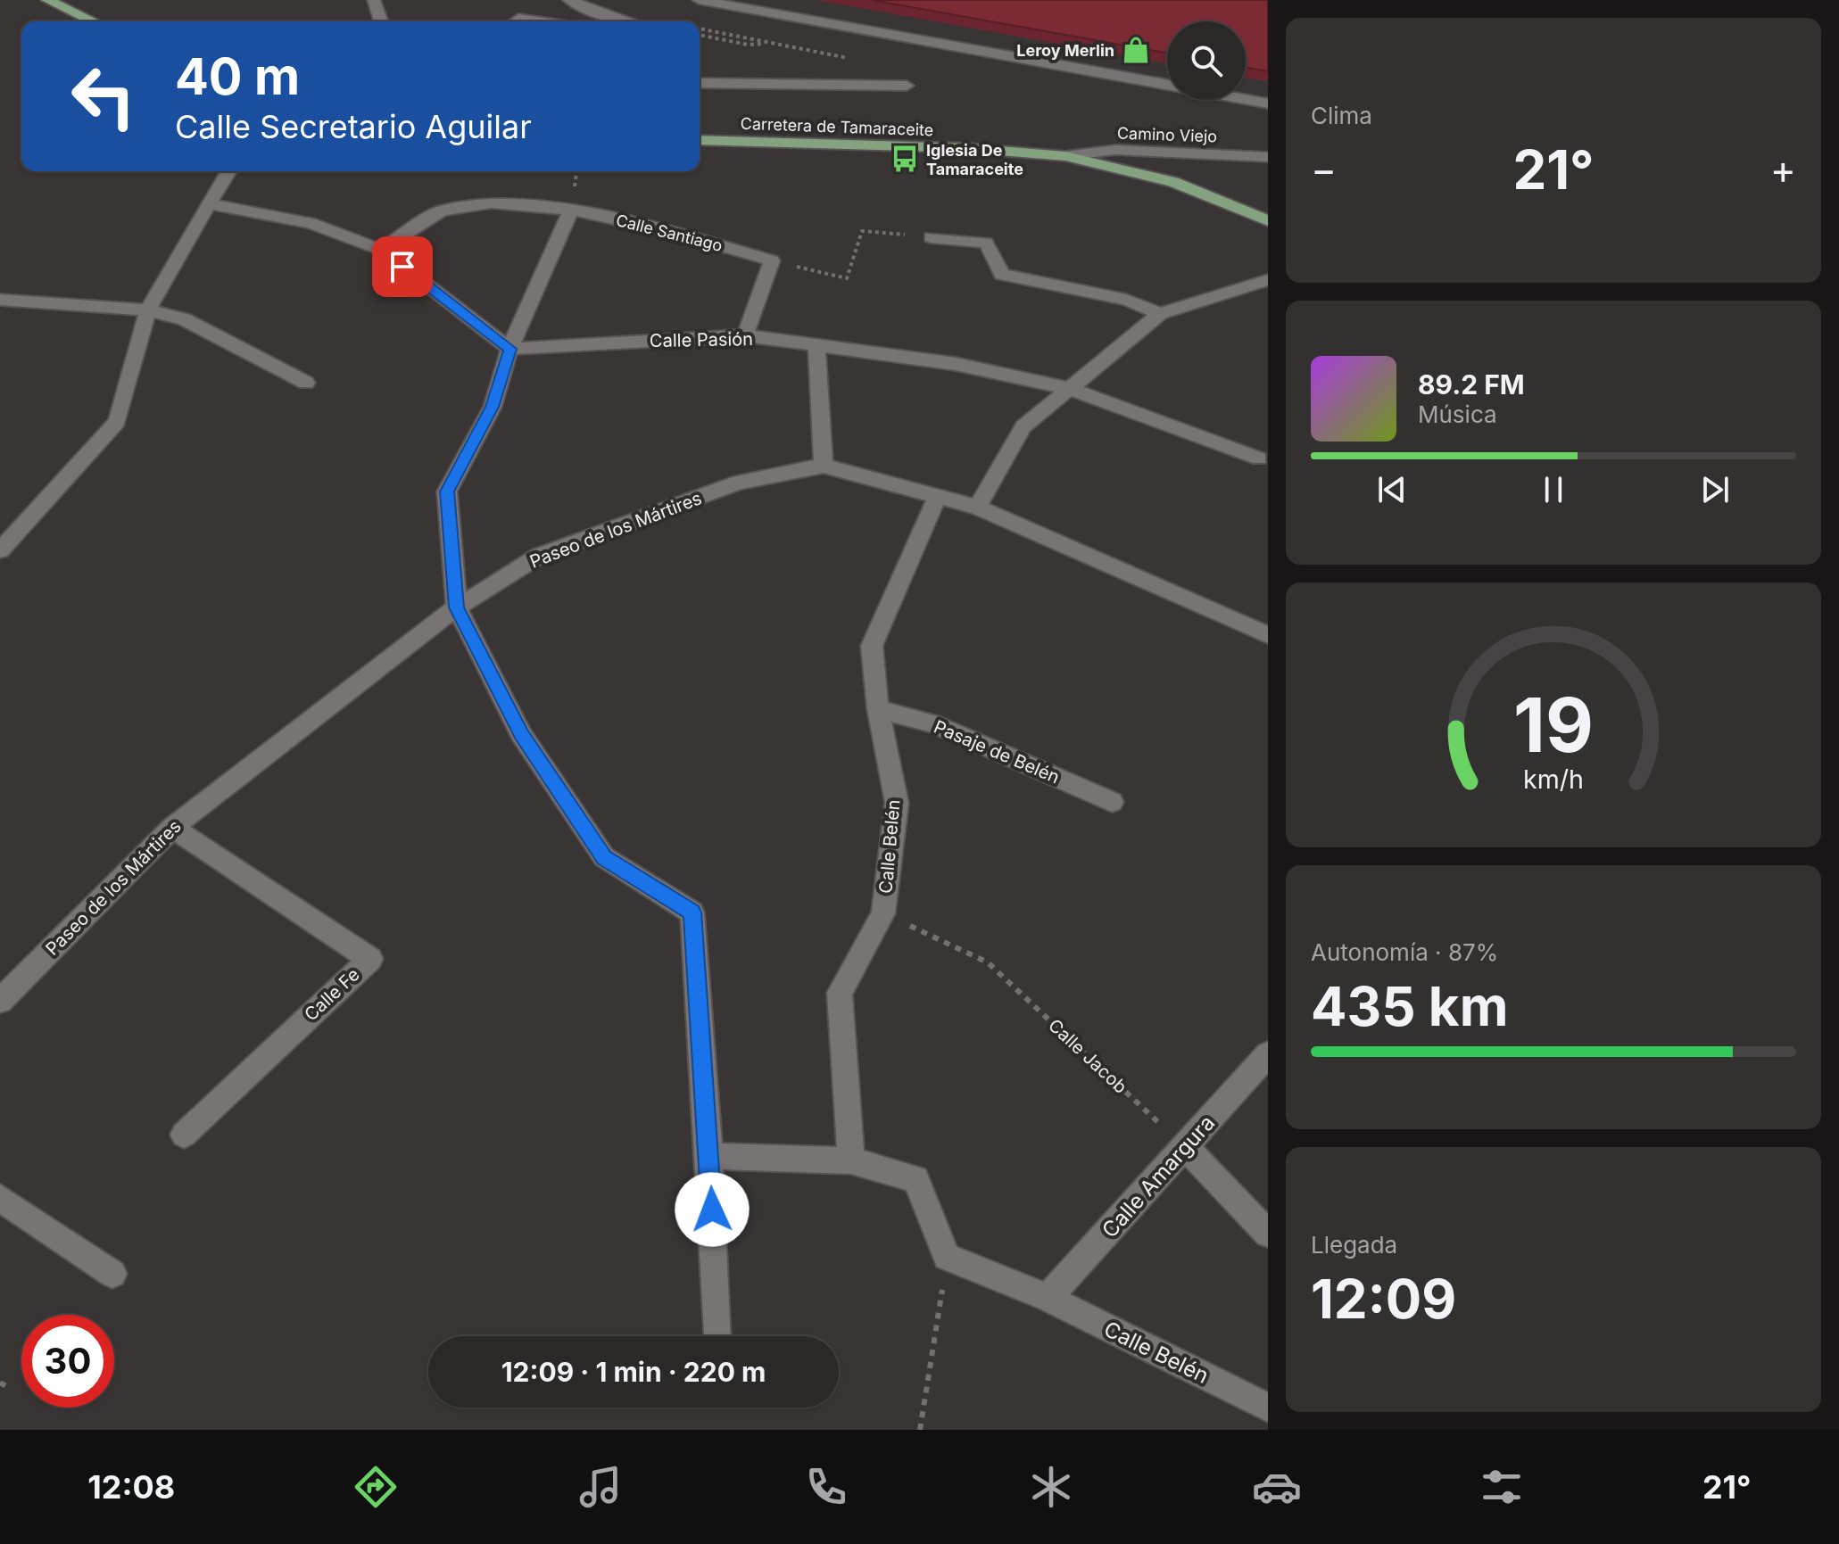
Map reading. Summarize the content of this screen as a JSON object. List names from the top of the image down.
{
  "streets": {
    "main road": ["Carretera de Tamaraceite"],
    "street": [
      "Camino Viejo",
      "Calle Santiago",
      "Calle Pasión",
      "Paseo de los Mártires",
      "Pasaje de Belén",
      "Calle Belén",
      "Calle Fe",
      "Calle Amargura"
    ],
    "path": ["Calle Jacob"]
  },
  "crossings": [
    ["Carretera de Tamaraceite", "Camino Viejo"],
    ["Paseo de los Mártires", "Calle Belén"],
    ["Paseo de los Mártires", "Calle Fe"],
    ["Pasaje de Belén", "Calle Belén"],
    ["Calle Belén", "Calle Jacob"],
    ["Calle Belén", "Calle Amargura"],
    ["Calle Jacob", "Calle Amargura"]
  ],
  "places": {
    "shop": ["Leroy Merlin"],
    "bus stop": ["Iglesia De Tamaraceite"]
  },
  "page": {
    "tile": [
      "Clima",
      ["Autonomía · 87%", "435 km"],
      ["Llegada", "12:09"]
    ],
    "turn": ["40 m", "Calle Secretario Aguilar"],
    "heat": ["−", "21°", "+"],
    "song": ["89.2 FM", "Música"],
    "limit": "30",
    "trip": "12:09 · 1 min · 220 m",
    "tabs": ["12:08", "21°"],
    "gauge": ["19", "km/h"]
  }
}
